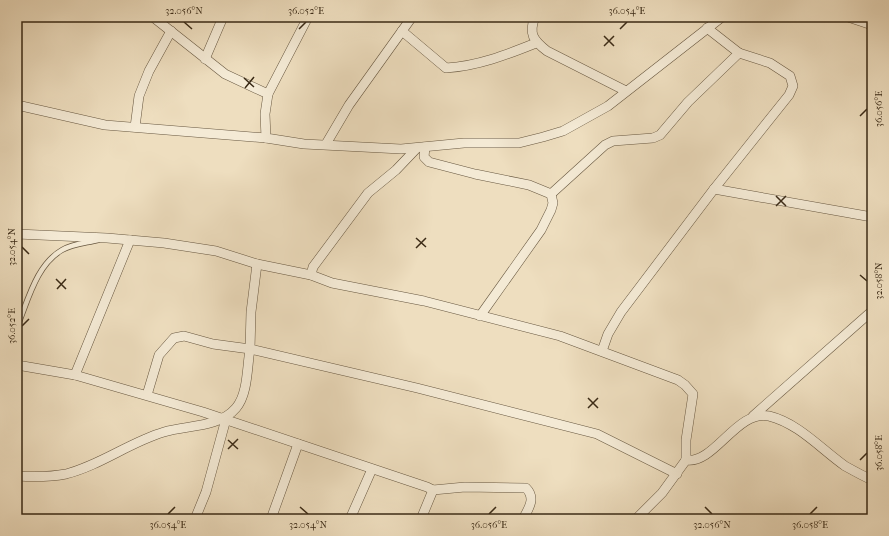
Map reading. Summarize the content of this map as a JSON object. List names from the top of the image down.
{
  "coordinates": [
    "32.056°N",
    "36.052°E",
    "36.054°E",
    "36.056°E",
    "32.054°N",
    "32.058°N",
    "36.058°E"
  ]
}
